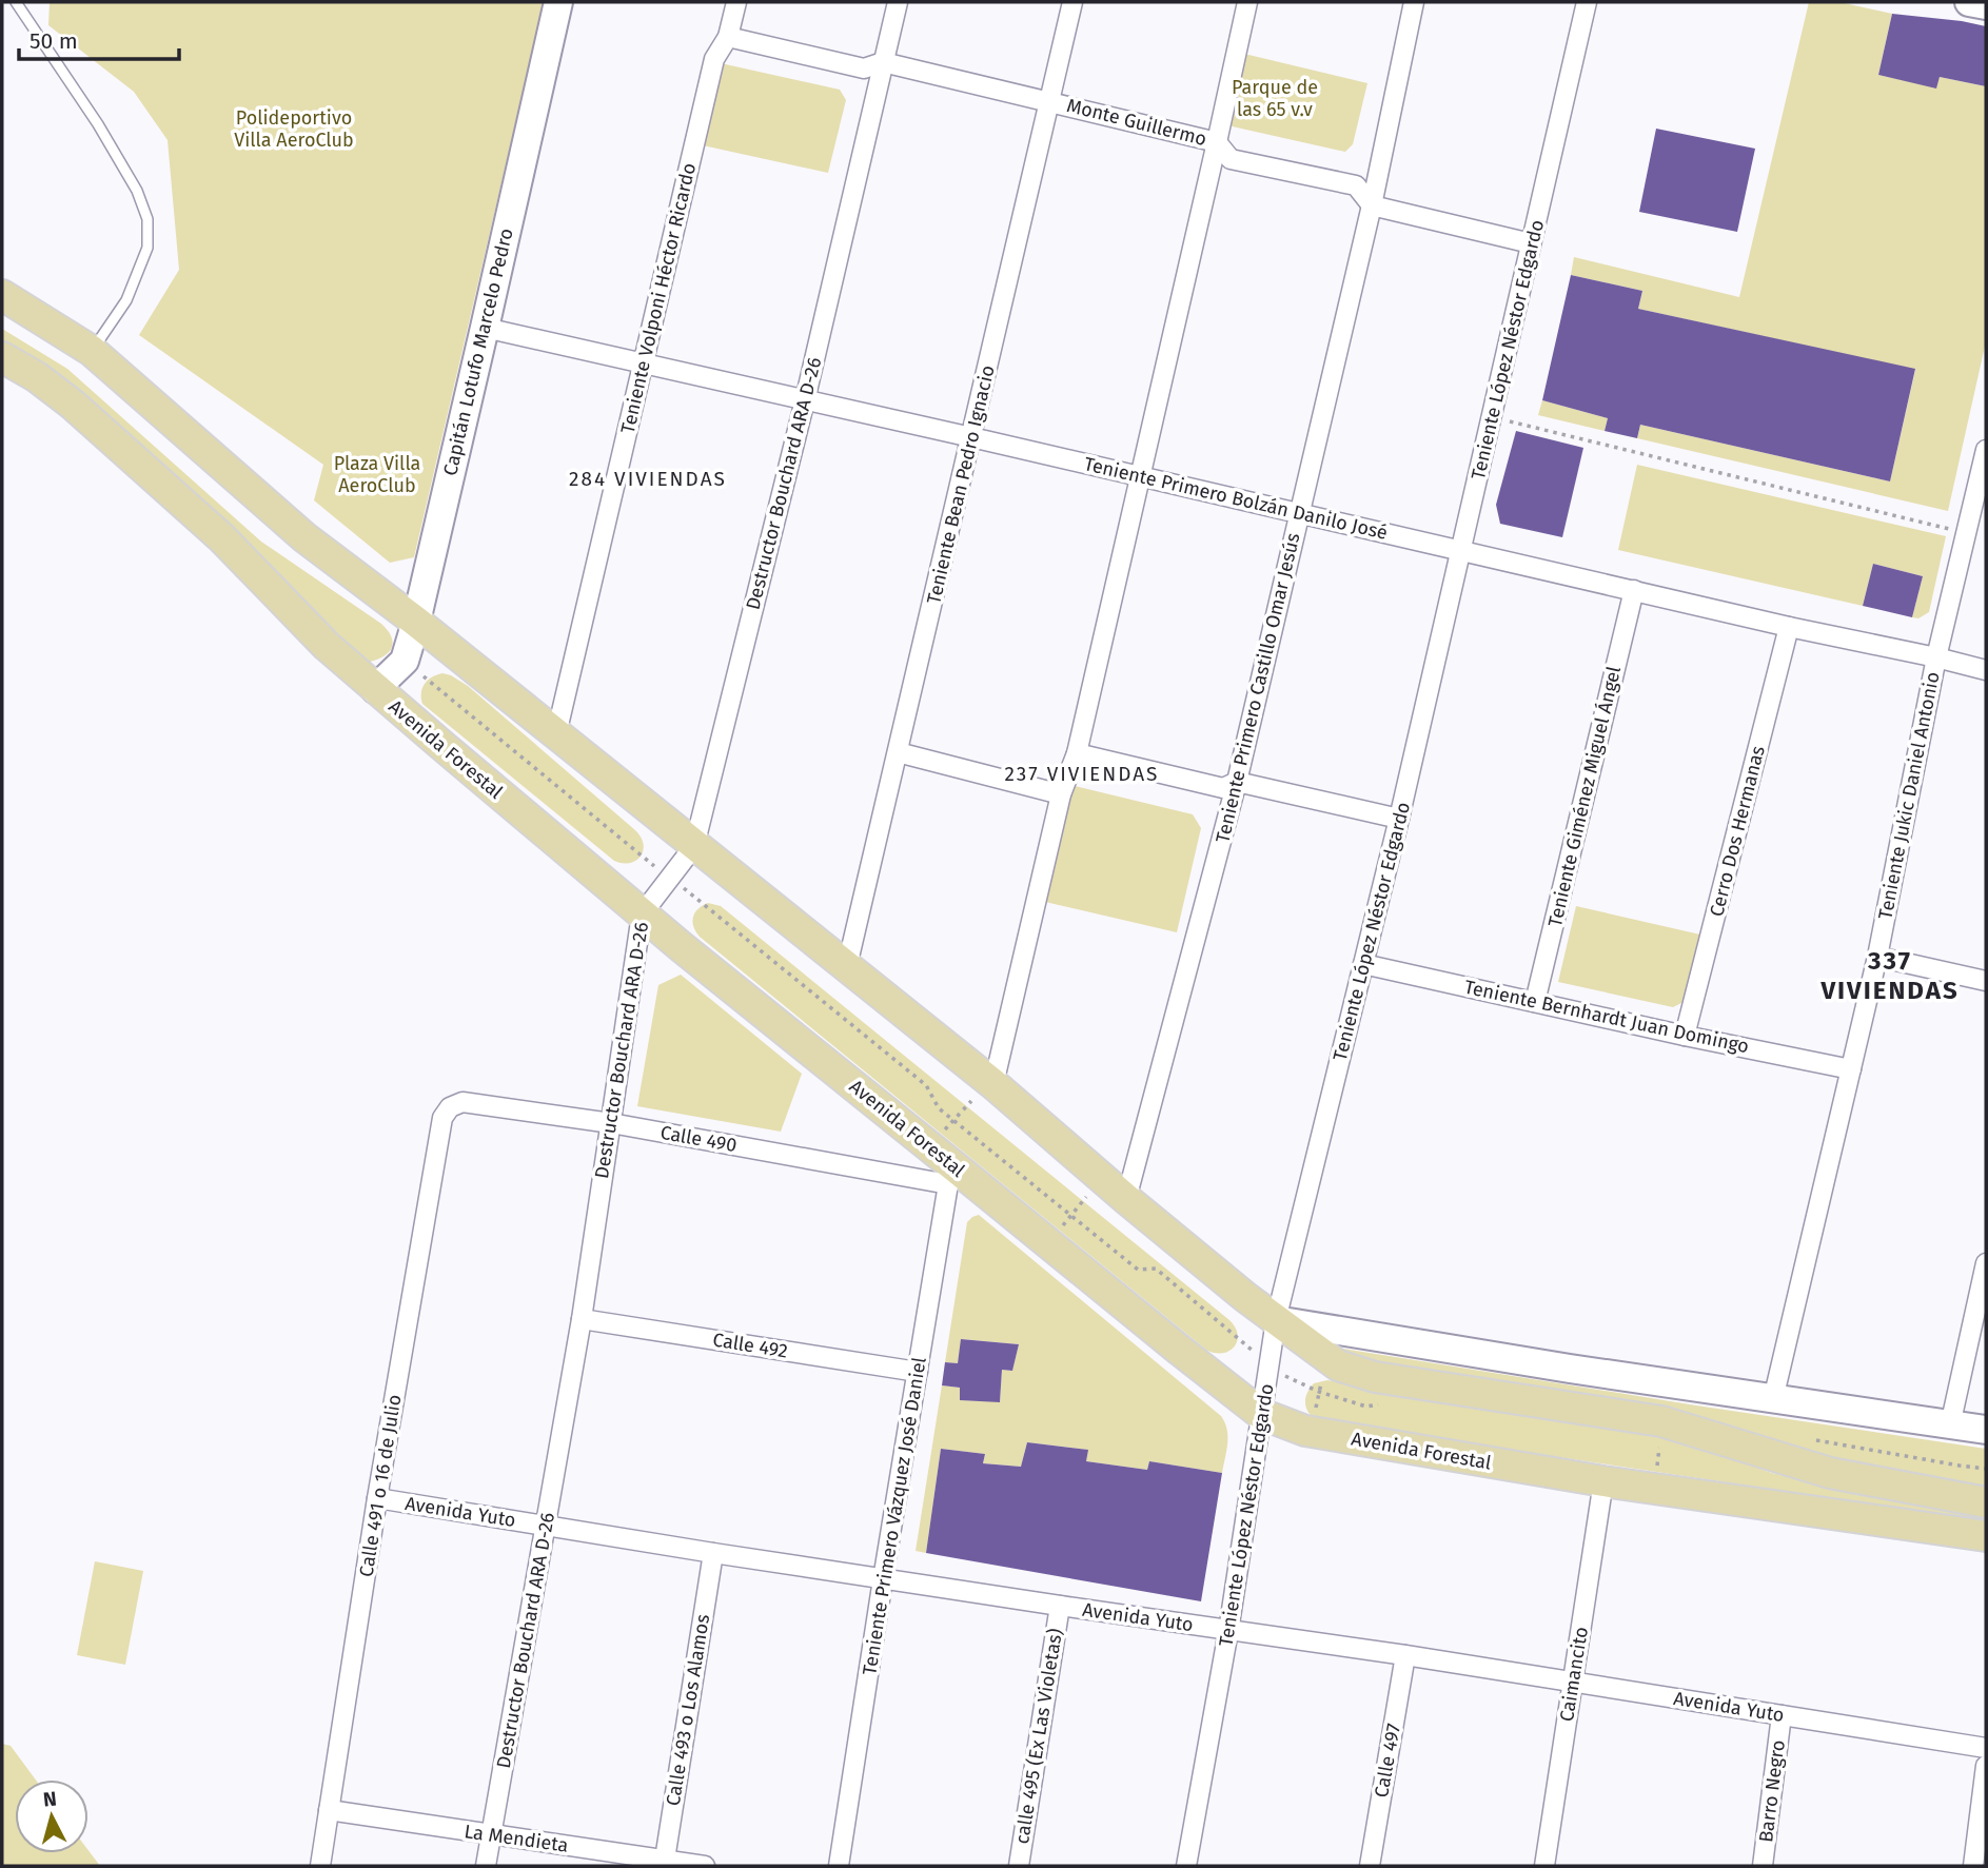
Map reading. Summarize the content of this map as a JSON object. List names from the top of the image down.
{
  "streets": {
    "main road": ["Avenida Forestal"],
    "street": [
      "Monte Guillermo",
      "Teniente Volponi Héctor Ricardo",
      "Teniente López Néstor Edgardo",
      "Capitán Lotufo Marcelo Pedro",
      "Destructor Bouchard ARA D-26",
      "Teniente Bean Pedro Ignacio",
      "Teniente Primero Bolzán Danilo José",
      "Teniente Primero Castillo Omar Jesús",
      "Teniente Jukic Daniel Antonio",
      "Teniente Giménez Miguel Ángel",
      "Cerro Dos Hermanas",
      "Teniente Bernhardt Juan Domingo",
      "Calle 490",
      "Calle 492",
      "Calle 491 o 16 de Julio",
      "Avenida Yuto",
      "Teniente Primero Vázquez José Daniel",
      "Caimancito",
      "Calle 493 o Los Alamos",
      "calle 495 (Ex Las Violetas)",
      "Calle 497",
      "Barro Negro",
      "La Mendieta"
    ]
  },
  "crossings": [
    ["Monte Guillermo", "Teniente Volponi Héctor Ricardo"],
    ["Monte Guillermo", "Teniente López Néstor Edgardo"],
    ["Monte Guillermo", "Destructor Bouchard ARA D-26"],
    ["Monte Guillermo", "Teniente Bean Pedro Ignacio"],
    ["Monte Guillermo", "Teniente Primero Castillo Omar Jesús"],
    ["Teniente Volponi Héctor Ricardo", "Teniente Primero Bolzán Danilo José"],
    ["Teniente López Néstor Edgardo", "Teniente Primero Bolzán Danilo José"],
    ["Teniente López Néstor Edgardo", "Avenida Forestal"],
    ["Teniente López Néstor Edgardo", "Teniente Bernhardt Juan Domingo"],
    ["Teniente López Néstor Edgardo", "Avenida Yuto"],
    ["Capitán Lotufo Marcelo Pedro", "Teniente Primero Bolzán Danilo José"],
    ["Capitán Lotufo Marcelo Pedro", "Avenida Forestal"],
    ["Destructor Bouchard ARA D-26", "Teniente Primero Bolzán Danilo José"],
    ["Destructor Bouchard ARA D-26", "Avenida Forestal"],
    ["Destructor Bouchard ARA D-26", "Calle 490"],
    ["Destructor Bouchard ARA D-26", "Calle 492"],
    ["Destructor Bouchard ARA D-26", "Avenida Yuto"],
    ["Destructor Bouchard ARA D-26", "La Mendieta"],
    ["Teniente Bean Pedro Ignacio", "Teniente Primero Bolzán Danilo José"],
    ["Teniente Primero Bolzán Danilo José", "Teniente Primero Castillo Omar Jesús"],
    ["Teniente Primero Bolzán Danilo José", "Teniente Jukic Daniel Antonio"],
    ["Teniente Primero Bolzán Danilo José", "Teniente Giménez Miguel Ángel"],
    ["Teniente Primero Bolzán Danilo José", "Cerro Dos Hermanas"],
    ["Avenida Forestal", "Calle 490"],
    ["Avenida Forestal", "Teniente Primero Vázquez José Daniel"],
    ["Avenida Forestal", "Caimancito"],
    ["Teniente Jukic Daniel Antonio", "Teniente Bernhardt Juan Domingo"],
    ["Teniente Giménez Miguel Ángel", "Teniente Bernhardt Juan Domingo"],
    ["Cerro Dos Hermanas", "Teniente Bernhardt Juan Domingo"],
    ["Calle 490", "Calle 491 o 16 de Julio"],
    ["Calle 490", "Teniente Primero Vázquez José Daniel"],
    ["Calle 492", "Teniente Primero Vázquez José Daniel"],
    ["Calle 491 o 16 de Julio", "Avenida Yuto"],
    ["Calle 491 o 16 de Julio", "La Mendieta"],
    ["Avenida Yuto", "Teniente Primero Vázquez José Daniel"],
    ["Avenida Yuto", "Caimancito"],
    ["Avenida Yuto", "Calle 493 o Los Alamos"],
    ["Avenida Yuto", "calle 495 (Ex Las Violetas)"],
    ["Avenida Yuto", "Calle 497"],
    ["Avenida Yuto", "Barro Negro"],
    ["Calle 493 o Los Alamos", "La Mendieta"]
  ],
  "districts": ["284 VIVIENDAS", "237 VIVIENDAS", "337 VIVIENDAS"],
  "parks": ["Parque de las 65 v.v", "Polideportivo Villa AeroClub", "Plaza Villa AeroClub"],
  "scale_bar": "50 m",
  "north": "top"
}
